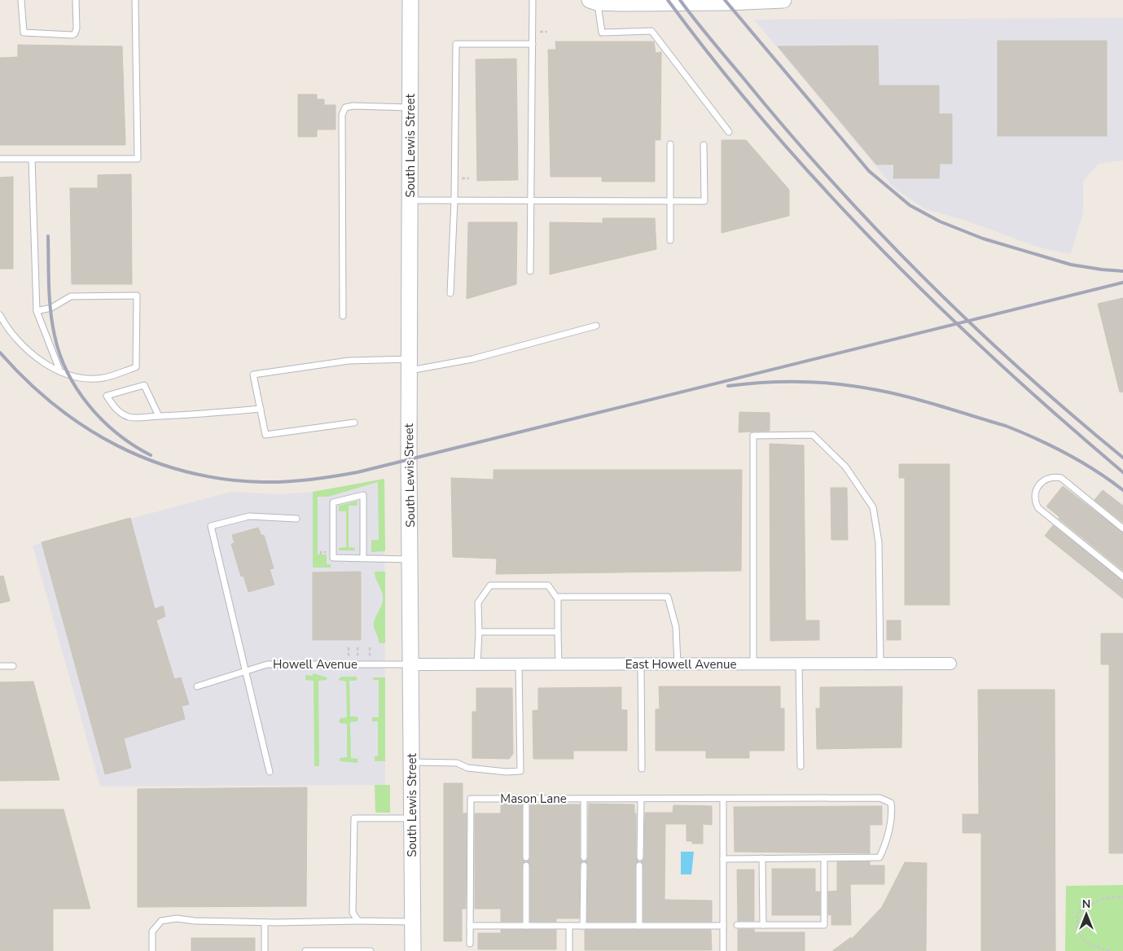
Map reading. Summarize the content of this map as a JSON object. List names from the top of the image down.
{
  "streets": {
    "main road": ["South Lewis Street"],
    "street": ["East Howell Avenue"],
    "lane": ["Howell Avenue", "Mason Lane"]
  },
  "crossings": [
    ["South Lewis Street", "Howell Avenue"],
    ["South Lewis Street", "East Howell Avenue"],
    ["Howell Avenue", "East Howell Avenue"]
  ],
  "north": "top"
}
